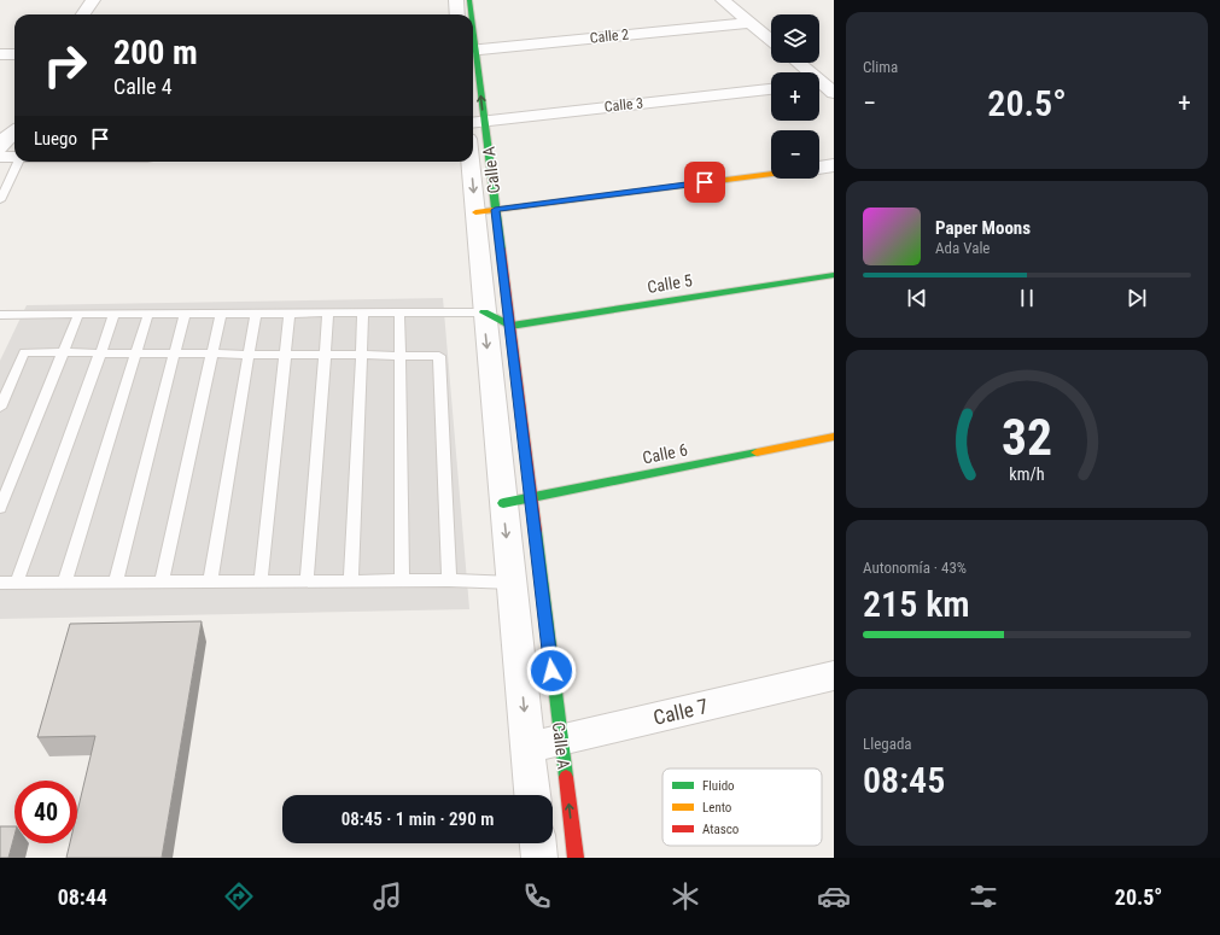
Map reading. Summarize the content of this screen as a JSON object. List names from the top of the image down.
{
  "streets": {
    "street": [
      "Calle 2",
      "Calle 3",
      "Calle A",
      "Calle 5",
      "Calle 6",
      "Calle 7"
    ]
  },
  "crossings": [
    ["Calle 3", "Calle A"],
    ["Calle A", "Calle 5"],
    ["Calle A", "Calle 6"],
    ["Calle A", "Calle 7"]
  ],
  "legend": ["Fluido", "Lento", "Atasco"],
  "page": {
    "tile": [
      "Clima",
      ["Autonomía · 43%", "215 km"],
      ["Llegada", "08:45"]
    ],
    "map_buttons": ["+", "−"],
    "turn": ["200 m", "Calle 4"],
    "heat": ["−", "20.5°", "+"],
    "then": "Luego",
    "song": ["Paper Moons", "Ada Vale"],
    "limit": "40",
    "trip": "08:45 · 1 min · 290 m",
    "tabs": ["08:44", "20.5°"],
    "gauge": ["32", "km/h"]
  }
}
